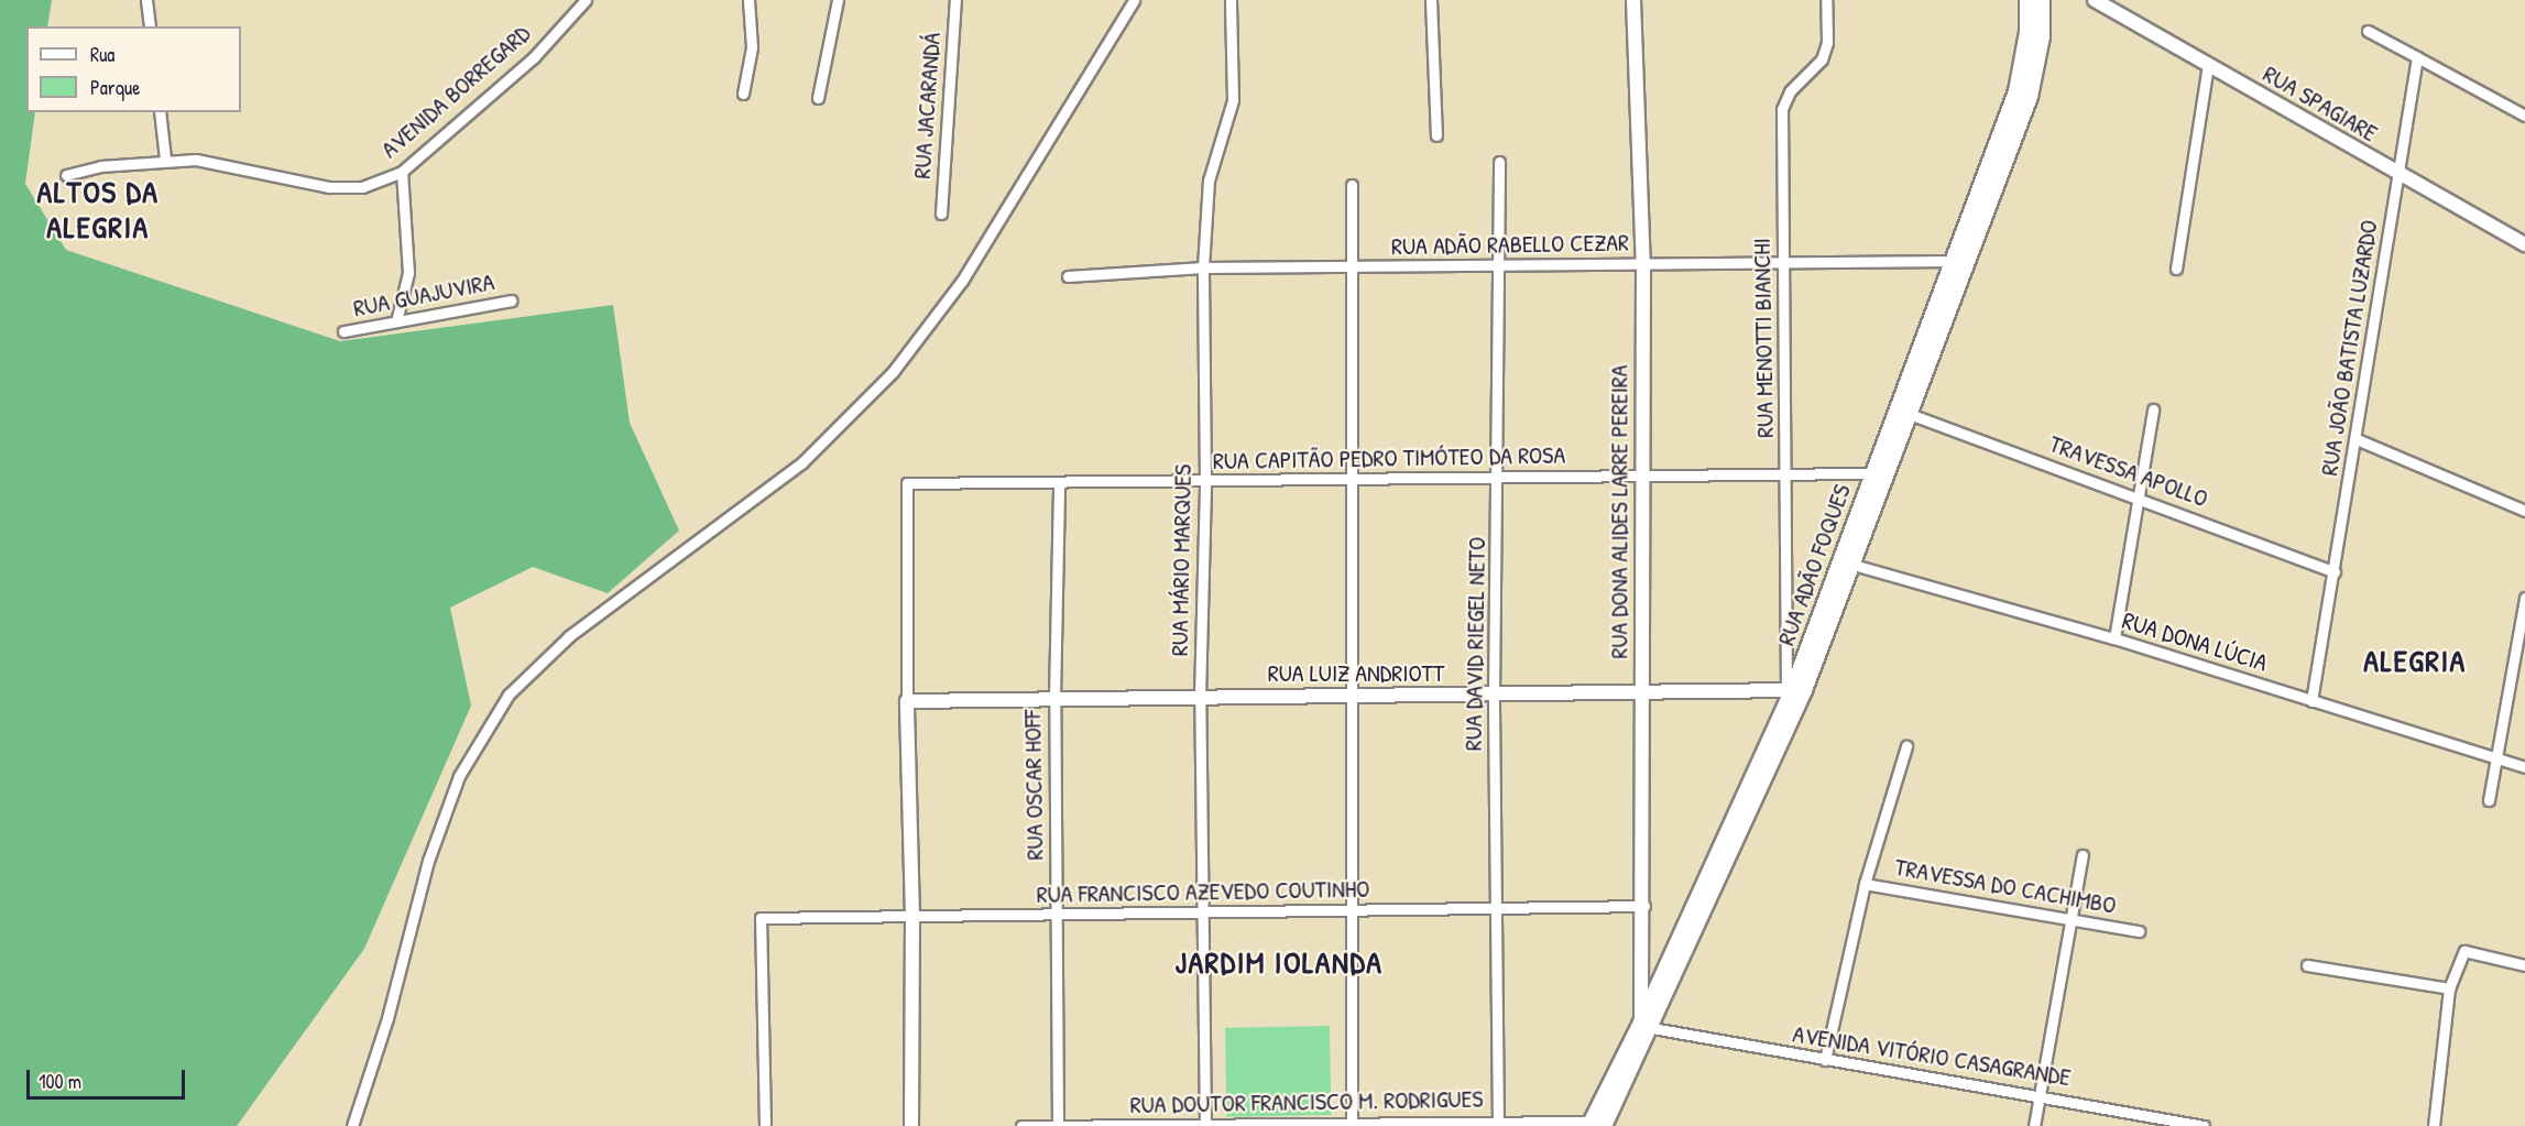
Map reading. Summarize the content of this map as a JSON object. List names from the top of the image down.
{
  "streets": {
    "main road": ["RUA ADÃO FOQUES"],
    "street": [
      "AVENIDA BORREGARD",
      "RUA SPAGIARE",
      "RUA JACARANDÁ",
      "RUA ADÃO RABELLO CEZAR",
      "RUA GUAJUVIRA",
      "RUA MENOTTI BIANCHI",
      "RUA JOÃO BATISTA LUZARDO",
      "RUA CAPITÃO PEDRO TIMÓTEO DA ROSA",
      "TRAVESSA APOLLO",
      "RUA DONA ALIDES LARRE PEREIRA",
      "RUA MÁRIO MARQUES",
      "RUA DONA LÚCIA",
      "RUA DAVID RIEGEL NETO",
      "RUA LUIZ ANDRIOTT",
      "RUA OSCAR HOFF",
      "TRAVESSA DO CACHIMBO",
      "RUA FRANCISCO AZEVEDO COUTINHO",
      "AVENIDA VITÓRIO CASAGRANDE",
      "RUA DOUTOR FRANCISCO M. RODRIGUES"
    ]
  },
  "crossings": [
    ["RUA SPAGIARE", "RUA JOÃO BATISTA LUZARDO"],
    ["RUA ADÃO RABELLO CEZAR", "RUA MENOTTI BIANCHI"],
    ["RUA ADÃO RABELLO CEZAR", "RUA DONA ALIDES LARRE PEREIRA"],
    ["RUA ADÃO RABELLO CEZAR", "RUA MÁRIO MARQUES"],
    ["RUA ADÃO RABELLO CEZAR", "RUA ADÃO FOQUES"],
    ["RUA ADÃO RABELLO CEZAR", "RUA DAVID RIEGEL NETO"],
    ["RUA MENOTTI BIANCHI", "RUA CAPITÃO PEDRO TIMÓTEO DA ROSA"],
    ["RUA MENOTTI BIANCHI", "RUA ADÃO FOQUES"],
    ["RUA MENOTTI BIANCHI", "RUA LUIZ ANDRIOTT"],
    ["RUA JOÃO BATISTA LUZARDO", "TRAVESSA APOLLO"],
    ["RUA JOÃO BATISTA LUZARDO", "RUA DONA LÚCIA"],
    ["RUA CAPITÃO PEDRO TIMÓTEO DA ROSA", "RUA DONA ALIDES LARRE PEREIRA"],
    ["RUA CAPITÃO PEDRO TIMÓTEO DA ROSA", "RUA MÁRIO MARQUES"],
    ["RUA CAPITÃO PEDRO TIMÓTEO DA ROSA", "RUA ADÃO FOQUES"],
    ["RUA CAPITÃO PEDRO TIMÓTEO DA ROSA", "RUA DAVID RIEGEL NETO"],
    ["RUA CAPITÃO PEDRO TIMÓTEO DA ROSA", "RUA LUIZ ANDRIOTT"],
    ["RUA CAPITÃO PEDRO TIMÓTEO DA ROSA", "RUA OSCAR HOFF"],
    ["TRAVESSA APOLLO", "RUA ADÃO FOQUES"],
    ["RUA DONA ALIDES LARRE PEREIRA", "RUA ADÃO FOQUES"],
    ["RUA DONA ALIDES LARRE PEREIRA", "RUA LUIZ ANDRIOTT"],
    ["RUA DONA ALIDES LARRE PEREIRA", "RUA FRANCISCO AZEVEDO COUTINHO"],
    ["RUA DONA ALIDES LARRE PEREIRA", "AVENIDA VITÓRIO CASAGRANDE"],
    ["RUA MÁRIO MARQUES", "RUA LUIZ ANDRIOTT"],
    ["RUA MÁRIO MARQUES", "RUA FRANCISCO AZEVEDO COUTINHO"],
    ["RUA MÁRIO MARQUES", "RUA DOUTOR FRANCISCO M. RODRIGUES"],
    ["RUA ADÃO FOQUES", "RUA DONA LÚCIA"],
    ["RUA ADÃO FOQUES", "RUA LUIZ ANDRIOTT"],
    ["RUA ADÃO FOQUES", "AVENIDA VITÓRIO CASAGRANDE"],
    ["RUA ADÃO FOQUES", "RUA DOUTOR FRANCISCO M. RODRIGUES"],
    ["RUA DAVID RIEGEL NETO", "RUA LUIZ ANDRIOTT"],
    ["RUA DAVID RIEGEL NETO", "RUA FRANCISCO AZEVEDO COUTINHO"],
    ["RUA DAVID RIEGEL NETO", "RUA DOUTOR FRANCISCO M. RODRIGUES"],
    ["RUA LUIZ ANDRIOTT", "RUA OSCAR HOFF"],
    ["RUA OSCAR HOFF", "RUA FRANCISCO AZEVEDO COUTINHO"],
    ["RUA OSCAR HOFF", "RUA DOUTOR FRANCISCO M. RODRIGUES"]
  ],
  "districts": ["ALTOS DA ALEGRIA", "ALEGRIA", "JARDIM IOLANDA"],
  "legend": ["Rua", "Parque"],
  "scale_bar": "100 m"
}
